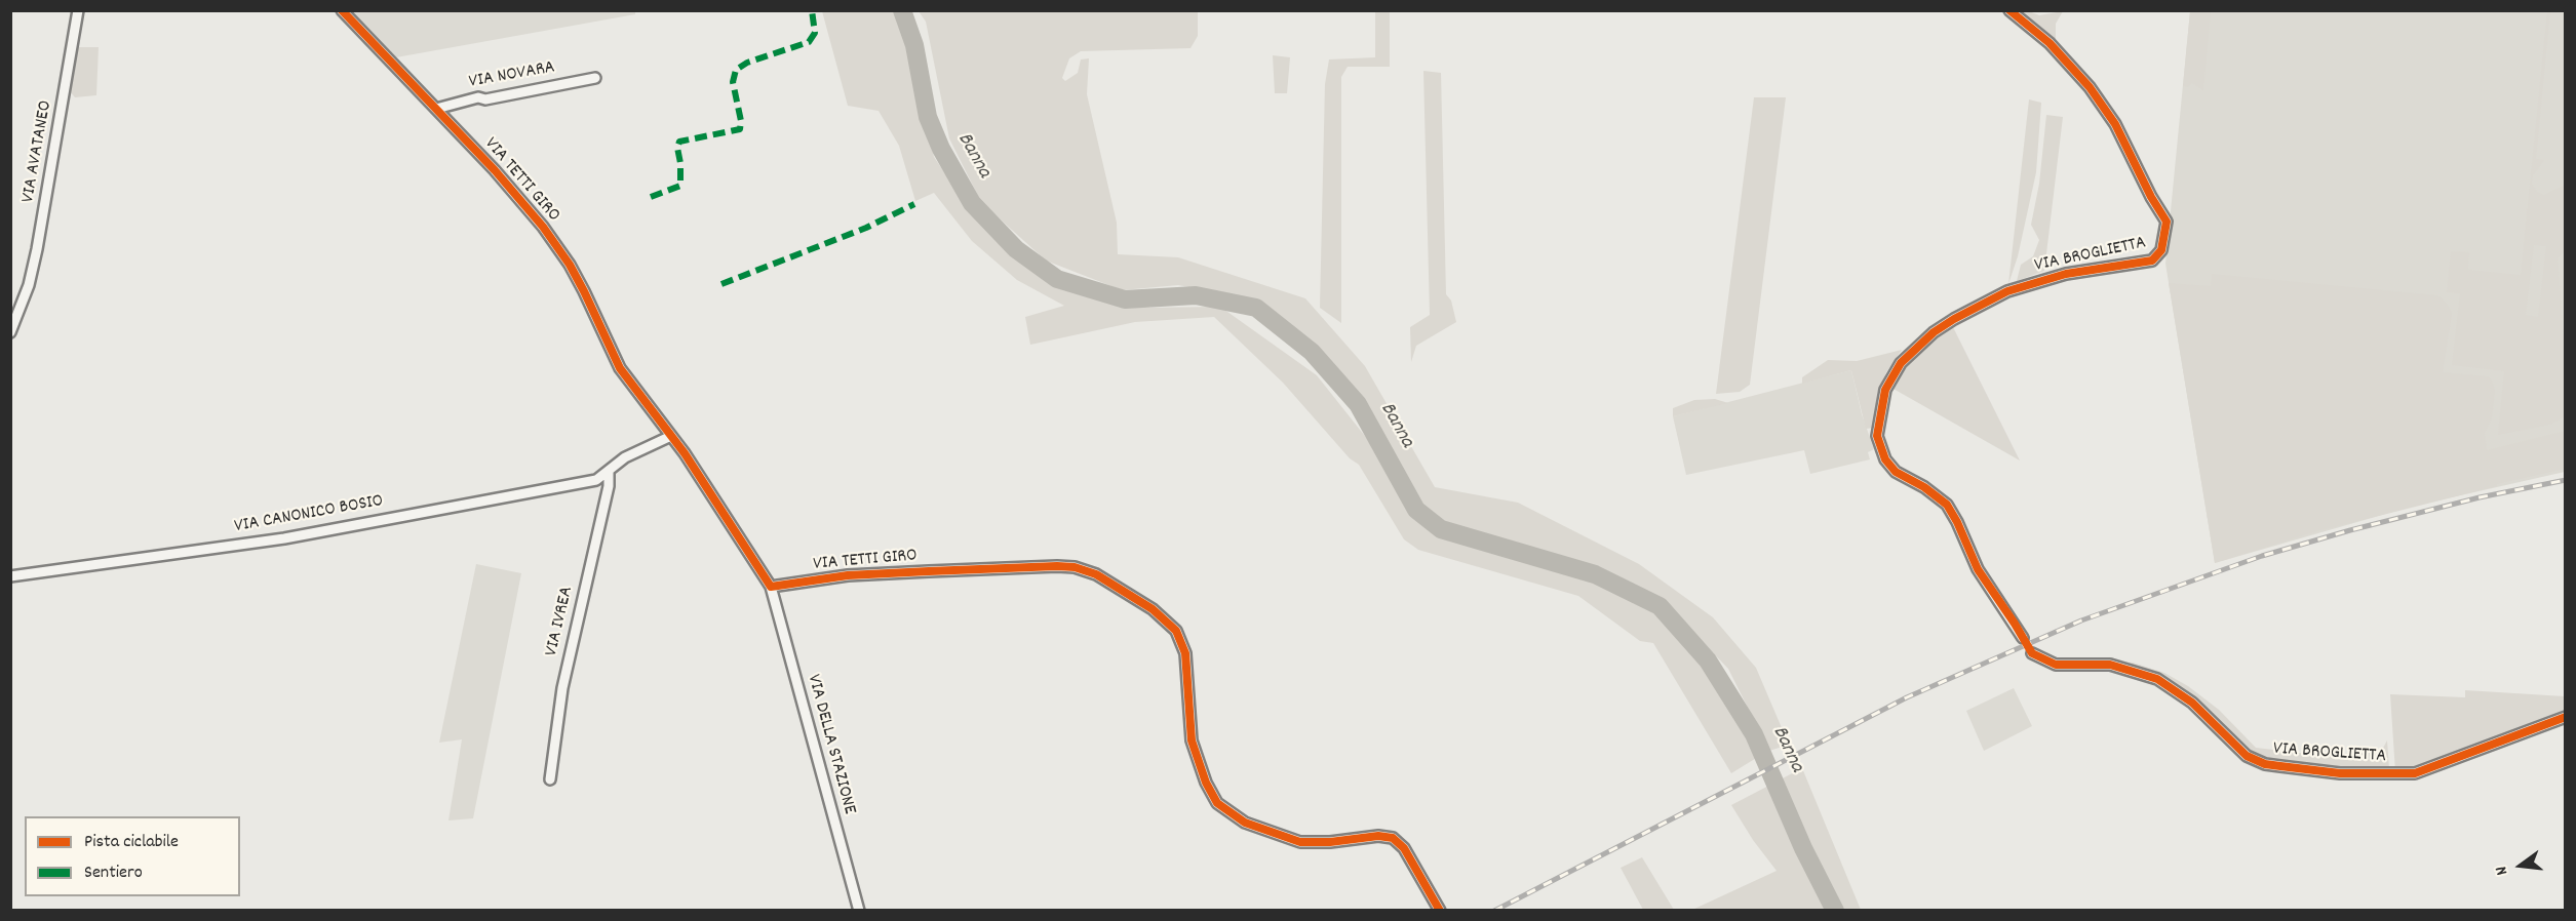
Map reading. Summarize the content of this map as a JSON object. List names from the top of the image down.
{
  "streets": {
    "street": [
      "VIA NOVARA",
      "VIA AVATANEO",
      "VIA TETTI GIRO",
      "VIA BROGLIETTA",
      "VIA CANONICO BOSIO",
      "VIA IVREA",
      "VIA DELLA STAZIONE"
    ]
  },
  "crossings": [
    ["VIA NOVARA", "VIA TETTI GIRO"],
    ["VIA TETTI GIRO", "VIA CANONICO BOSIO"],
    ["VIA TETTI GIRO", "VIA DELLA STAZIONE"],
    ["VIA CANONICO BOSIO", "VIA IVREA"]
  ],
  "water": ["Banna"],
  "legend": ["Pista ciclabile", "Sentiero"],
  "north": "left"
}
